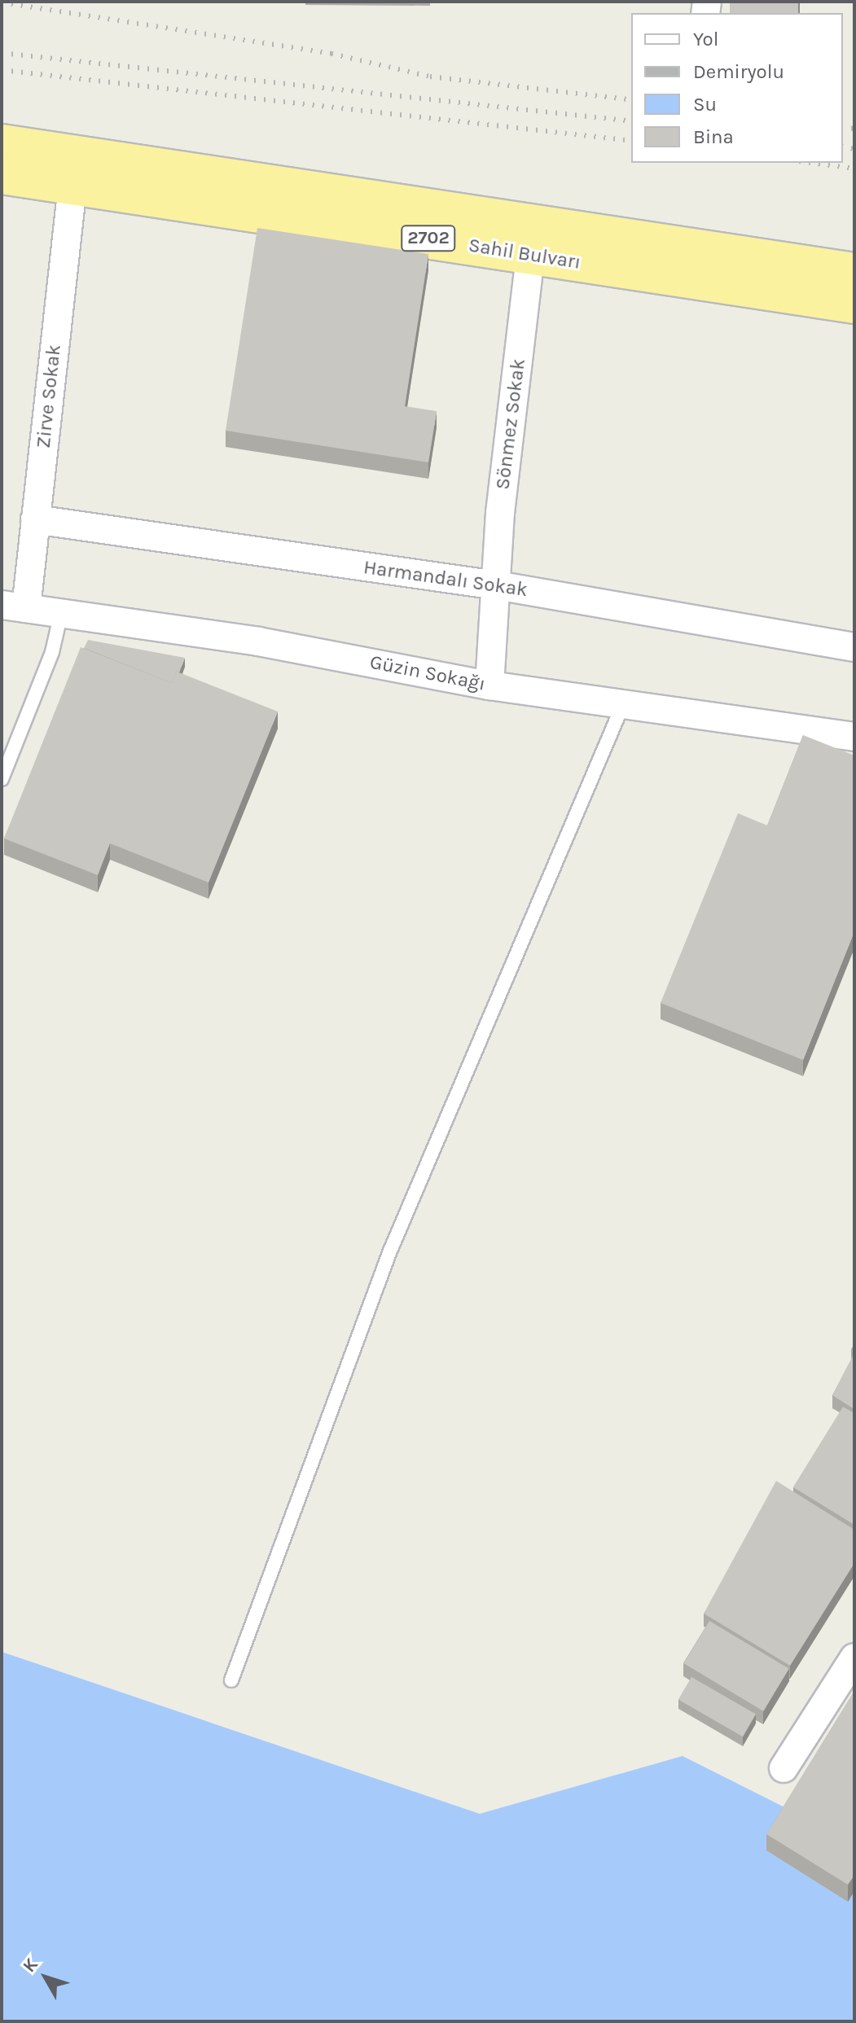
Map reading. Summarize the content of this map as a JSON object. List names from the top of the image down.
{
  "streets": {
    "highway": ["2702", "Sahil Bulvarı"],
    "street": [
      "Zirve Sokak",
      "Sönmez Sokak",
      "Harmandalı Sokak",
      "Güzin Sokağı"
    ]
  },
  "crossings": [
    ["Sahil Bulvarı", "Zirve Sokak"],
    ["Sahil Bulvarı", "Sönmez Sokak"],
    ["Zirve Sokak", "Harmandalı Sokak"],
    ["Zirve Sokak", "Güzin Sokağı"],
    ["Sönmez Sokak", "Harmandalı Sokak"],
    ["Sönmez Sokak", "Güzin Sokağı"]
  ],
  "legend": [
    "Yol",
    "Demiryolu",
    "Su",
    "Bina"
  ],
  "north": "top left"
}
